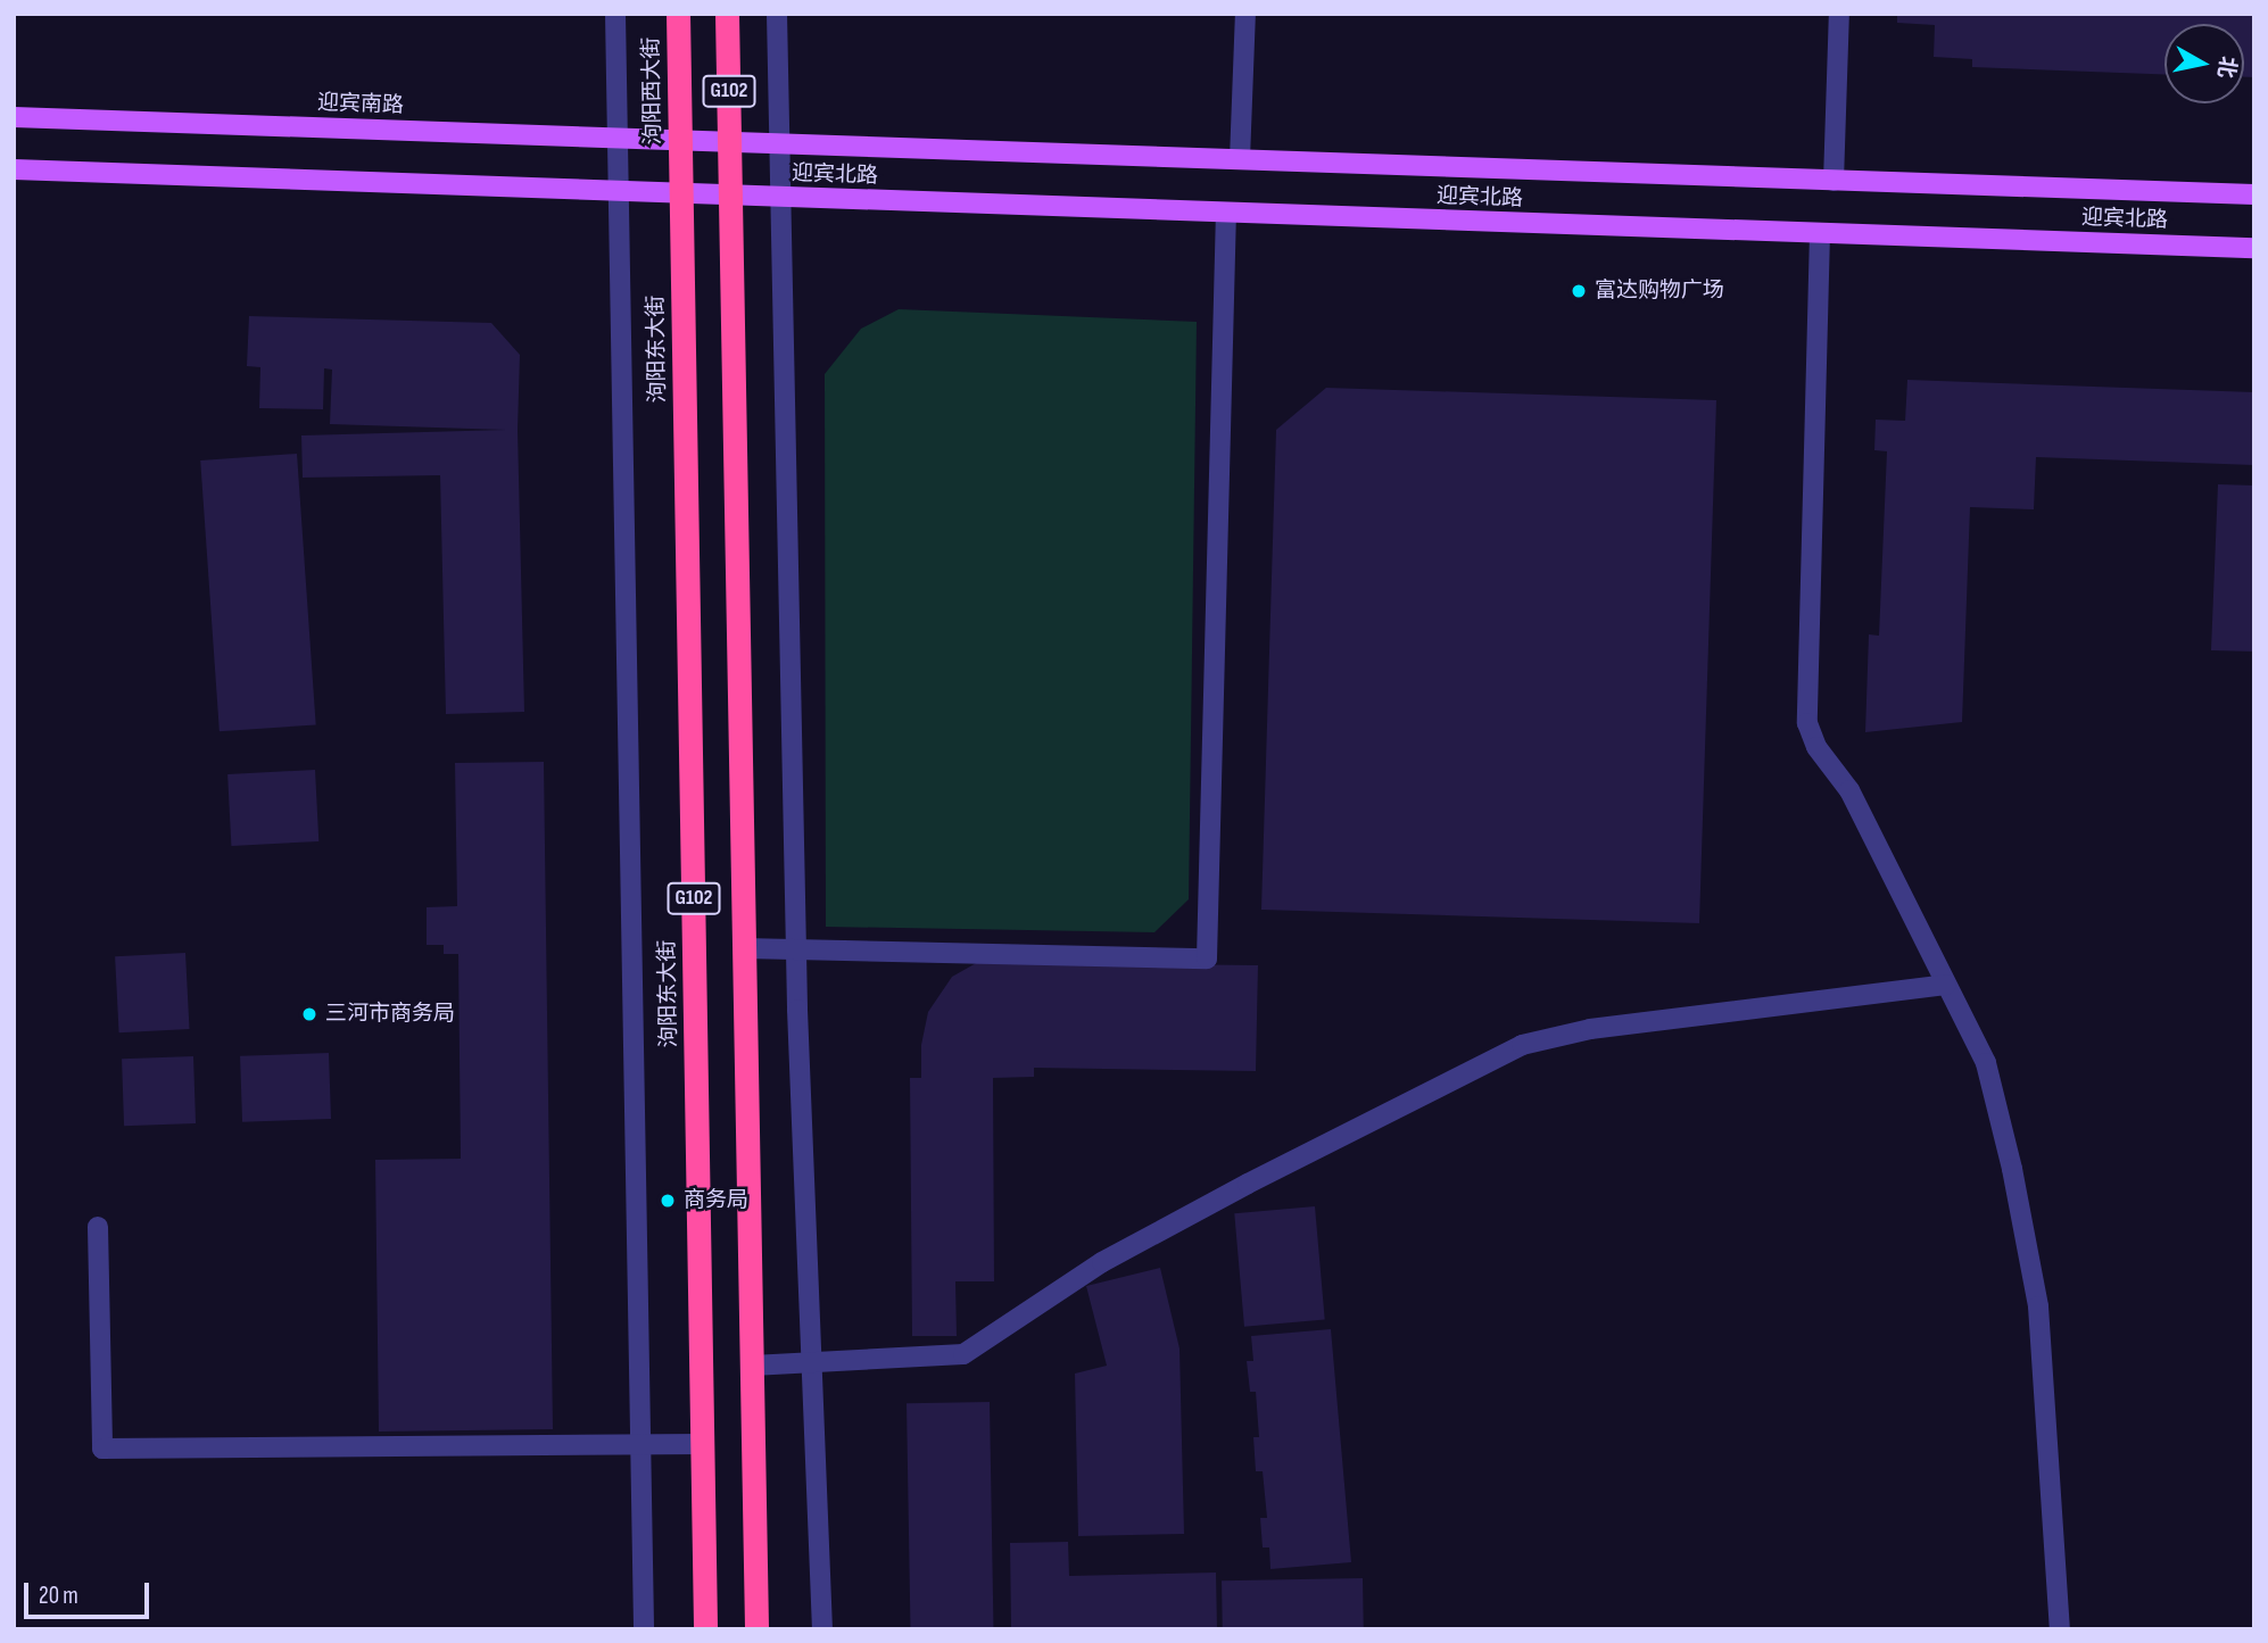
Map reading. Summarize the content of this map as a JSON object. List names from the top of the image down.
{
  "streets": {
    "highway": ["泃阳西大街", "G102", "泃阳东大街"],
    "main road": ["迎宾南路", "迎宾北路"]
  },
  "crossings": [
    ["泃阳西大街", "迎宾南路"],
    ["泃阳西大街", "泃阳东大街"],
    ["G102", "迎宾北路"],
    ["迎宾南路", "迎宾北路"],
    ["迎宾北路", "泃阳东大街"]
  ],
  "places": ["富达购物广场", "三河市商务局", "商务局"],
  "scale_bar": "20 m",
  "north": "right"
}
